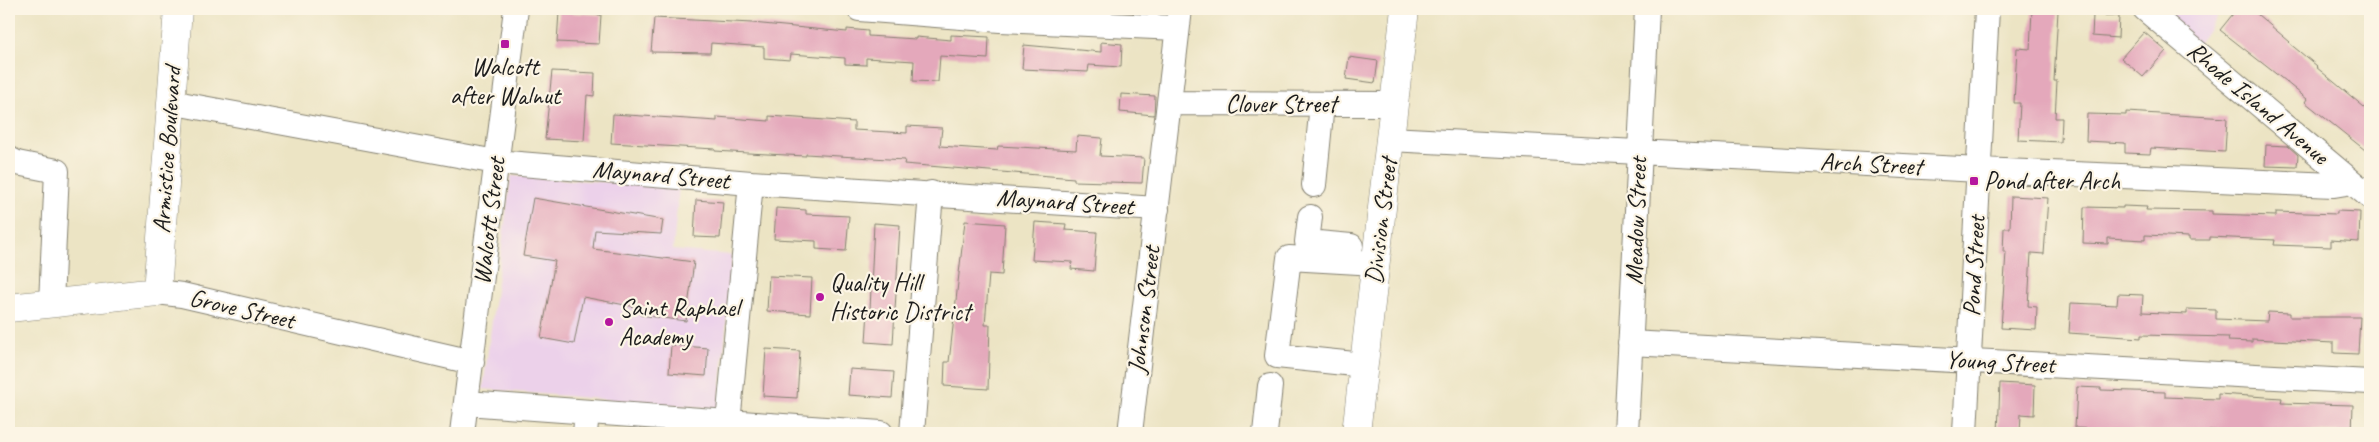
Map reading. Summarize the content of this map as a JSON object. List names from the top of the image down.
{
  "streets": {
    "main road": ["Armistice Boulevard", "Division Street", "Grove Street"],
    "street": [
      "Rhode Island Avenue",
      "Clover Street",
      "Arch Street",
      "Maynard Street",
      "Walcott Street",
      "Meadow Street",
      "Pond Street",
      "Johnson Street",
      "Young Street"
    ]
  },
  "crossings": [
    ["Rhode Island Avenue", "Arch Street"],
    ["Clover Street", "Division Street"],
    ["Clover Street", "Johnson Street"],
    ["Armistice Boulevard", "Maynard Street"],
    ["Armistice Boulevard", "Grove Street"],
    ["Arch Street", "Division Street"],
    ["Arch Street", "Meadow Street"],
    ["Arch Street", "Pond Street"],
    ["Maynard Street", "Walcott Street"],
    ["Maynard Street", "Johnson Street"],
    ["Walcott Street", "Grove Street"],
    ["Meadow Street", "Young Street"],
    ["Pond Street", "Young Street"]
  ],
  "places": {
    "transit": ["Walcott after Walnut", "Pond after Arch"],
    "other": ["Quality Hill Historic District", "Saint Raphael Academy"]
  }
}
